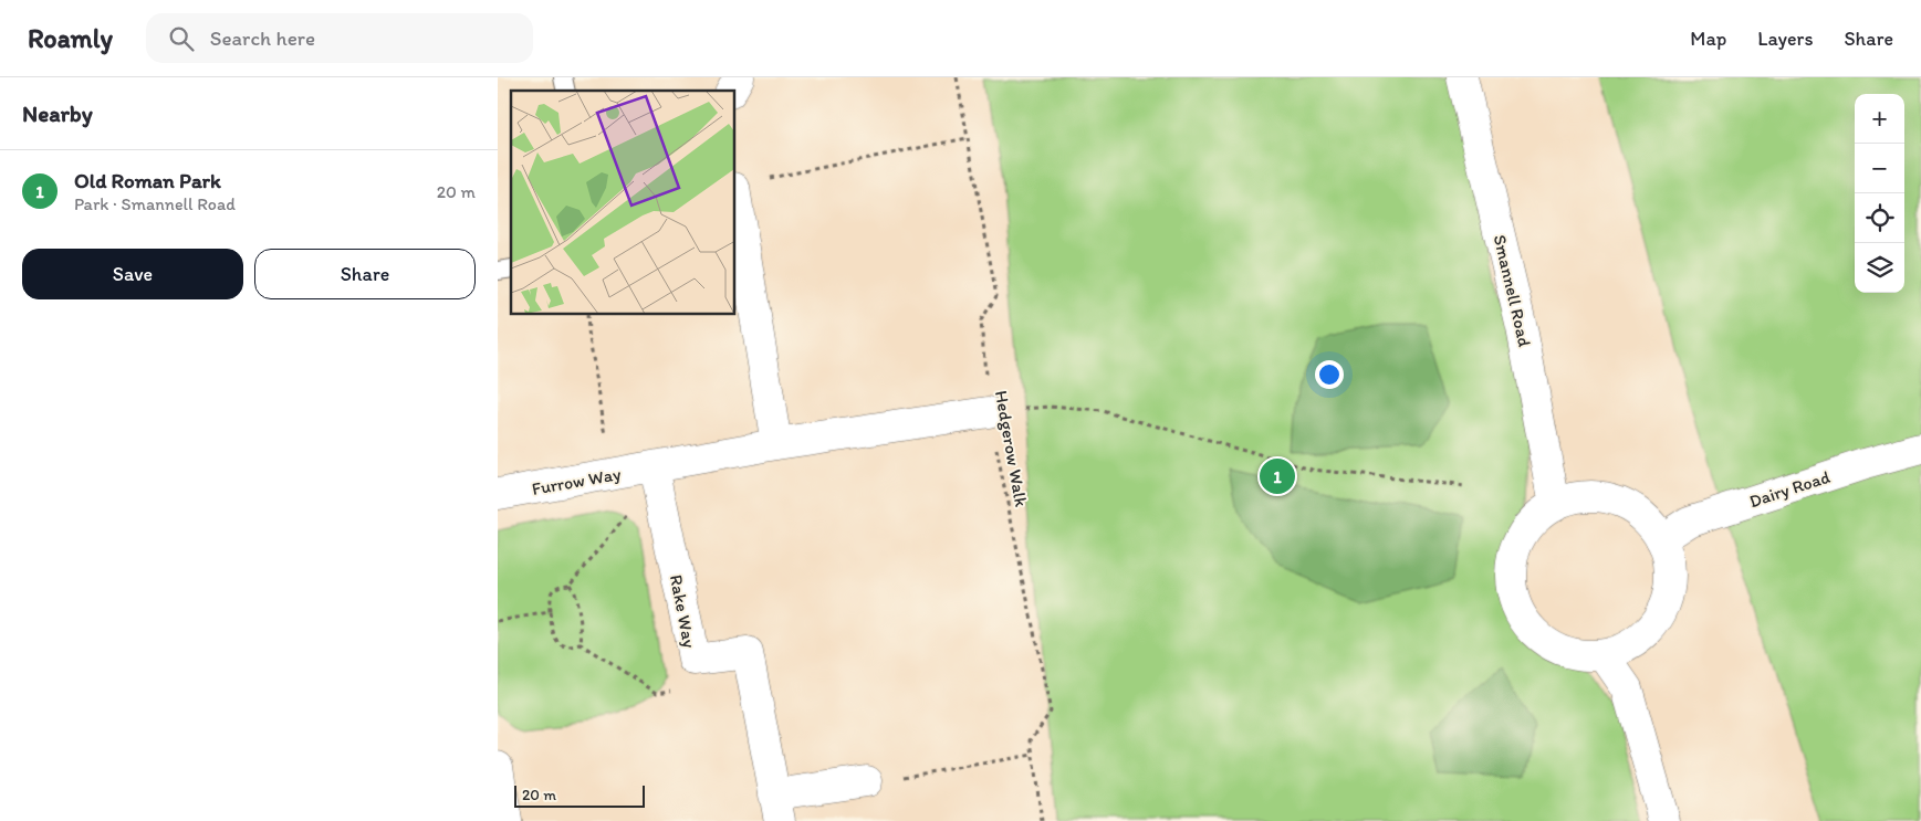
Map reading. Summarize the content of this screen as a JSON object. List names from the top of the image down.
{
  "streets": {
    "street": [
      "Smannell Road",
      "Furrow Way",
      "Dairy Road",
      "Rake Way"
    ],
    "path": ["Hedgerow Walk"]
  },
  "crossings": [
    ["Smannell Road", "Dairy Road"],
    ["Hedgerow Walk", "Furrow Way"],
    ["Furrow Way", "Rake Way"]
  ],
  "scale_bar": "20 m",
  "page": {
    "header": "Roamly",
    "search": "Search here",
    "nav": ["Map", "Layers", "Share"],
    "heading": "Nearby",
    "map_buttons": ["+", "−"],
    "list": [
      {
        "mark": "1",
        "name": "Old Roman Park",
        "note": "Park · Smannell Road",
        "value": "20 m"
      }
    ],
    "buttons": ["Save", "Share"],
    "pins": "1",
    "scale": "20 m"
  }
}
